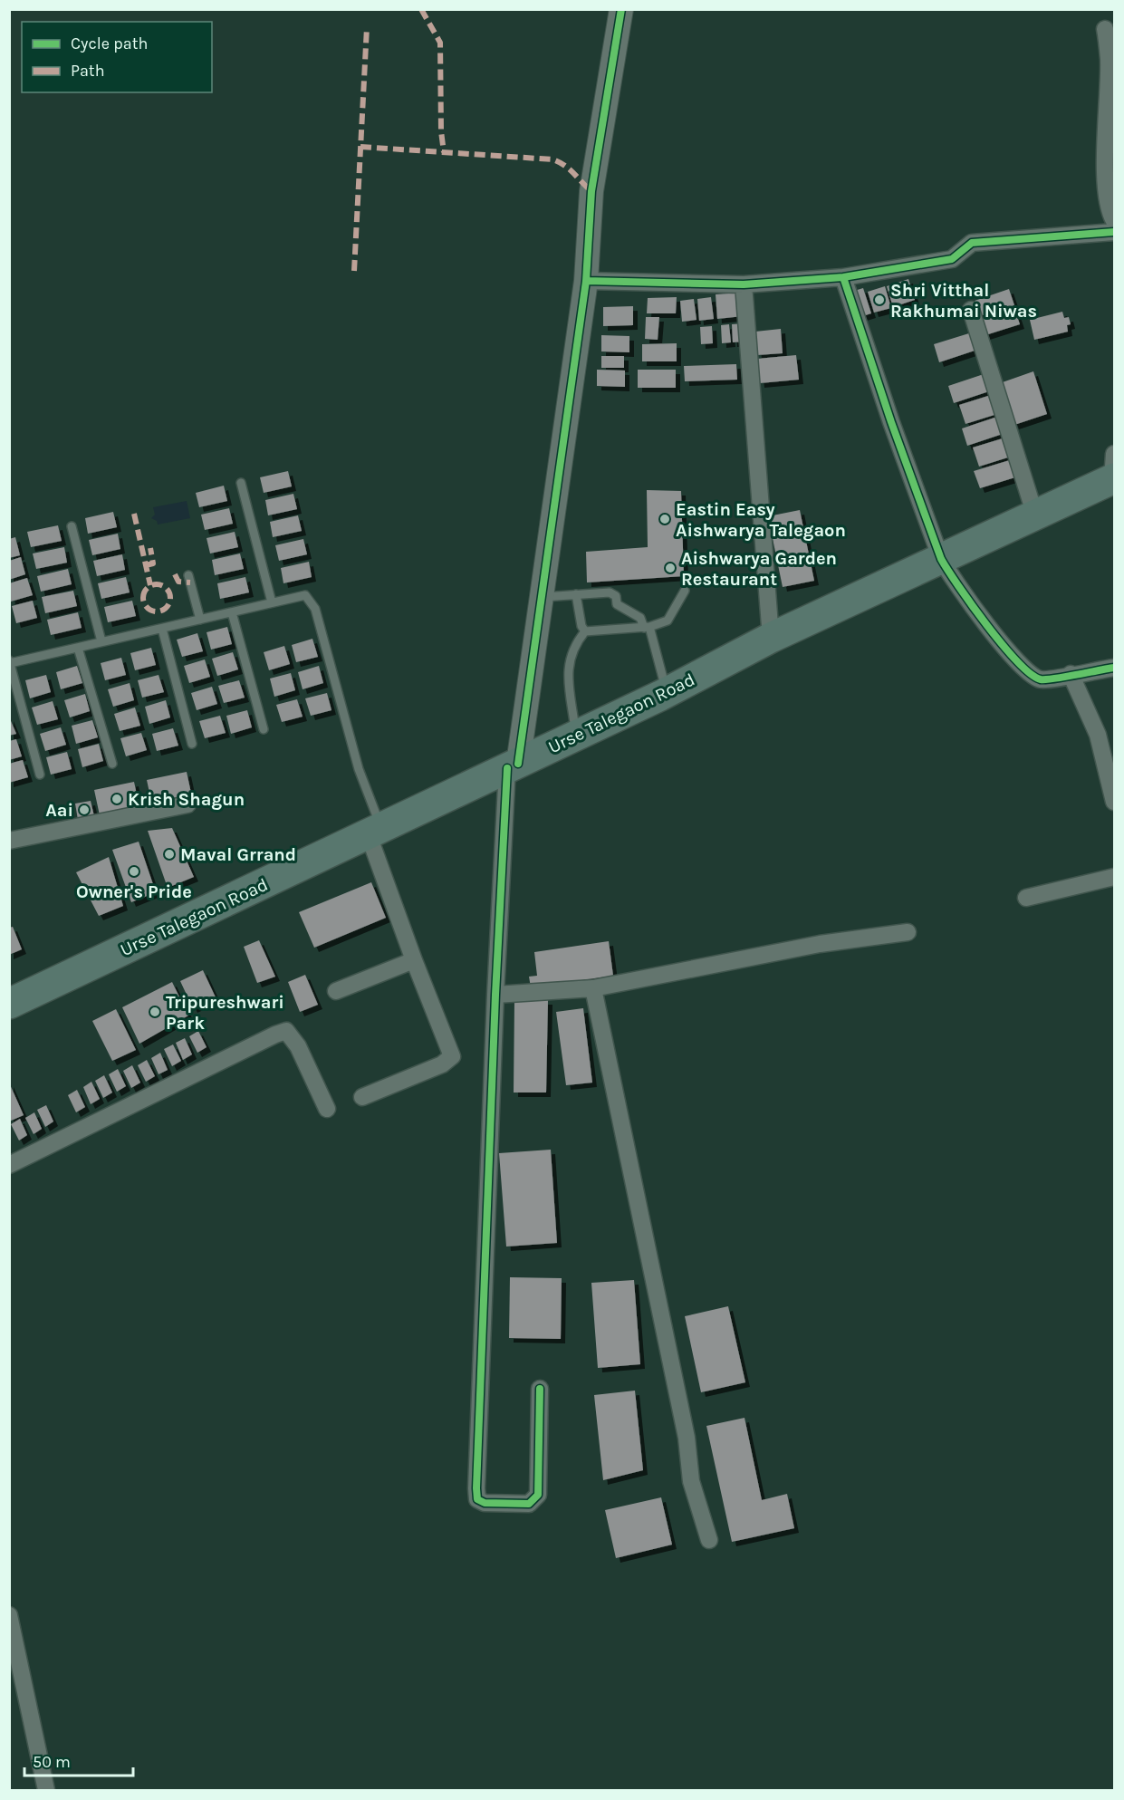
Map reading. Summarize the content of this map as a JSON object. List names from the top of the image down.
{
  "streets": {
    "highway": ["Urse Talegaon Road"]
  },
  "places": [
    "Shri Vitthal Rakhumai Niwas",
    "Eastin Easy Aishwarya Talegaon",
    "Aishwarya Garden Restaurant",
    "Krish Shagun",
    "Aai",
    "Maval Grrand",
    "Owner's Pride",
    "Tripureshwari Park"
  ],
  "legend": ["Cycle path", "Path"],
  "scale_bar": "50 m"
}
